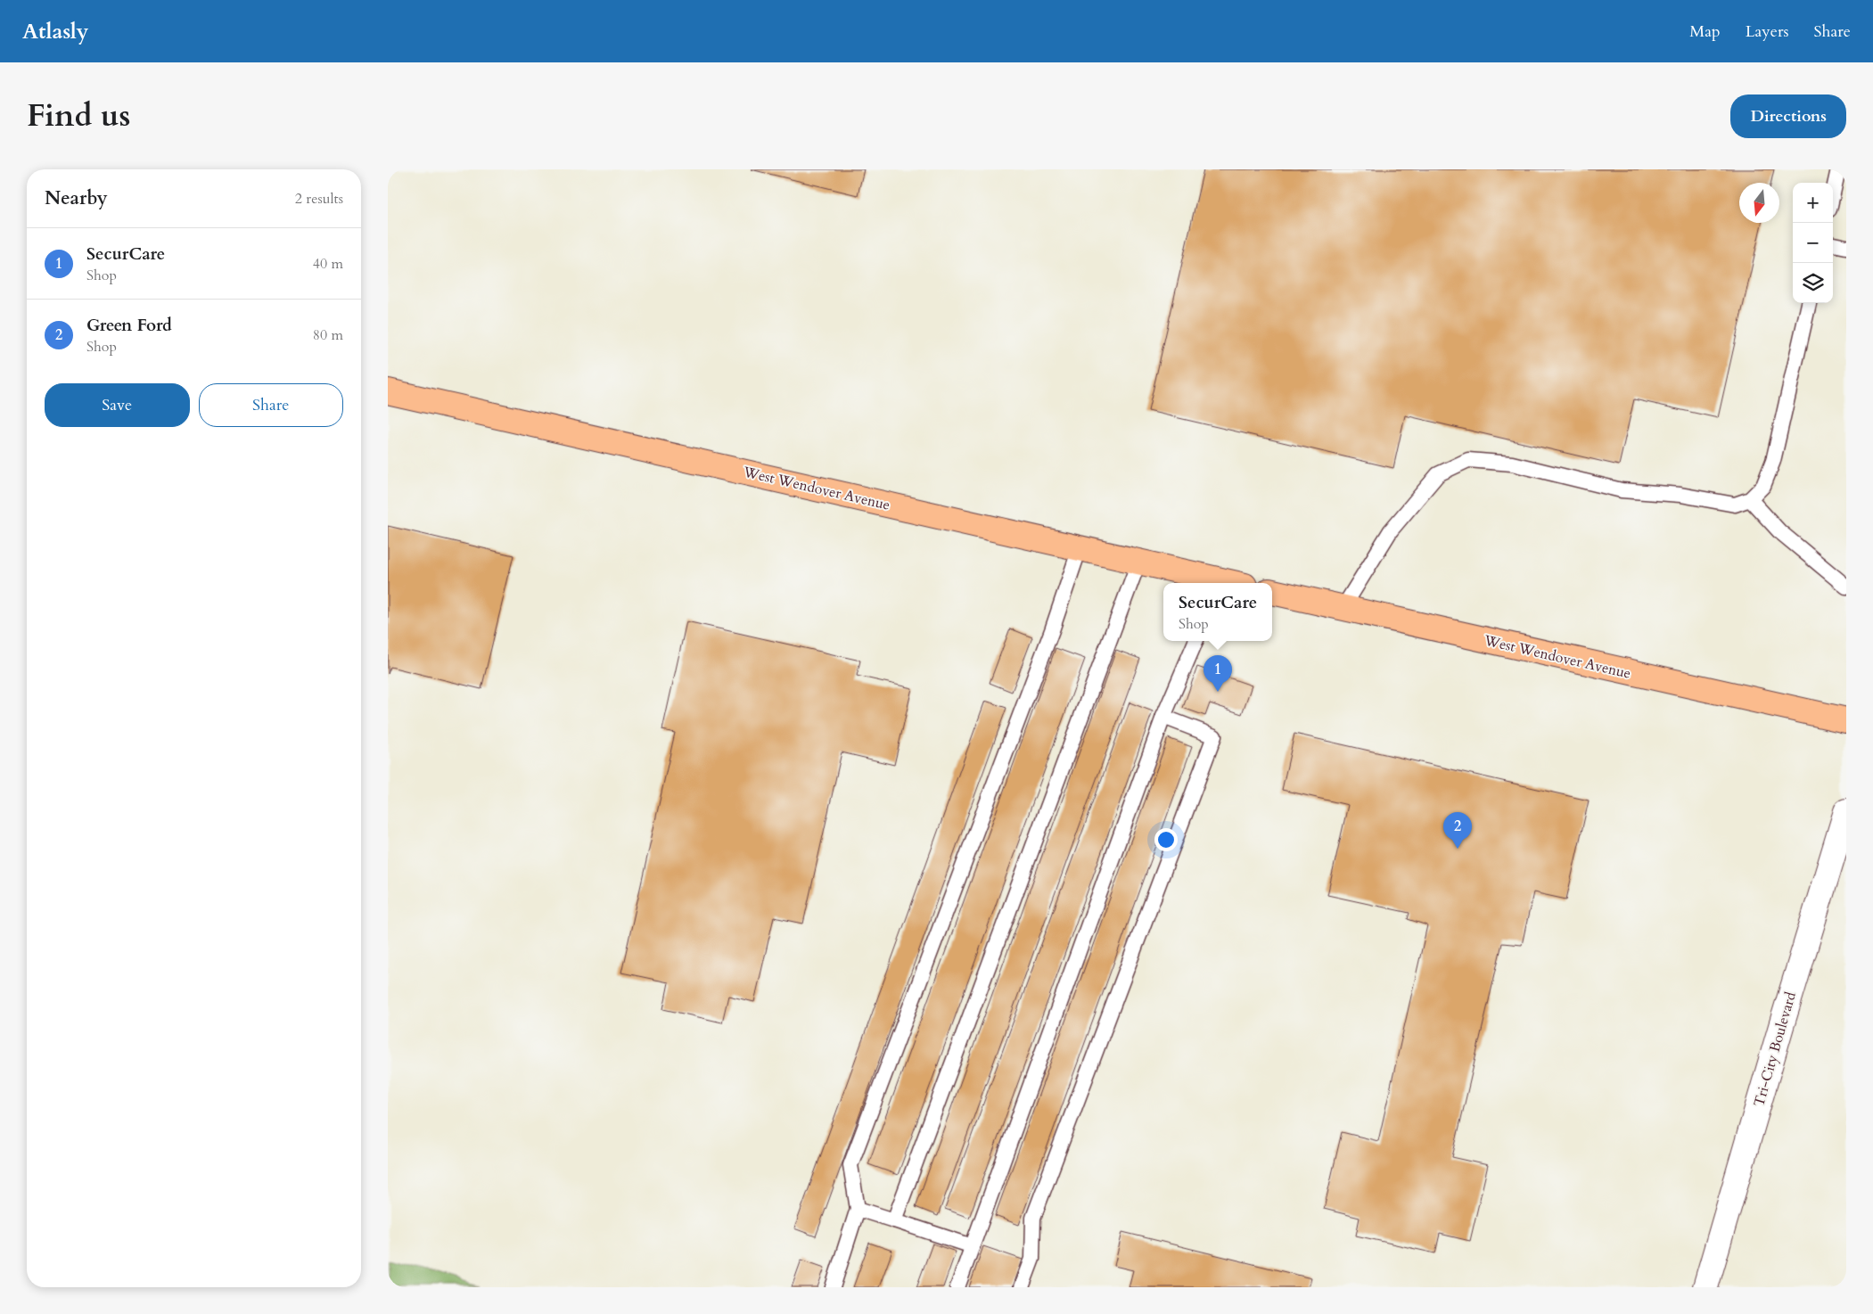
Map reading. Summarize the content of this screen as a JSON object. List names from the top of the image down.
{
  "streets": {
    "highway": ["West Wendover Avenue"],
    "street": ["Tri-City Boulevard"]
  },
  "north": "bottom",
  "page": {
    "header": "Atlasly",
    "nav": ["Map", "Layers", "Share"],
    "title": "Find us",
    "buttons": [
      "Directions",
      ["Save", "Share"]
    ],
    "heading": ["Nearby", "2 results"],
    "map_buttons": ["+", "−"],
    "list": [
      {
        "mark": "1",
        "name": "SecurCare",
        "note": "Shop",
        "value": "40 m"
      },
      {
        "mark": "2",
        "name": "Green Ford",
        "note": "Shop",
        "value": "80 m"
      }
    ],
    "popup": ["SecurCare", "Shop"],
    "pins": ["1", "2"]
  }
}
